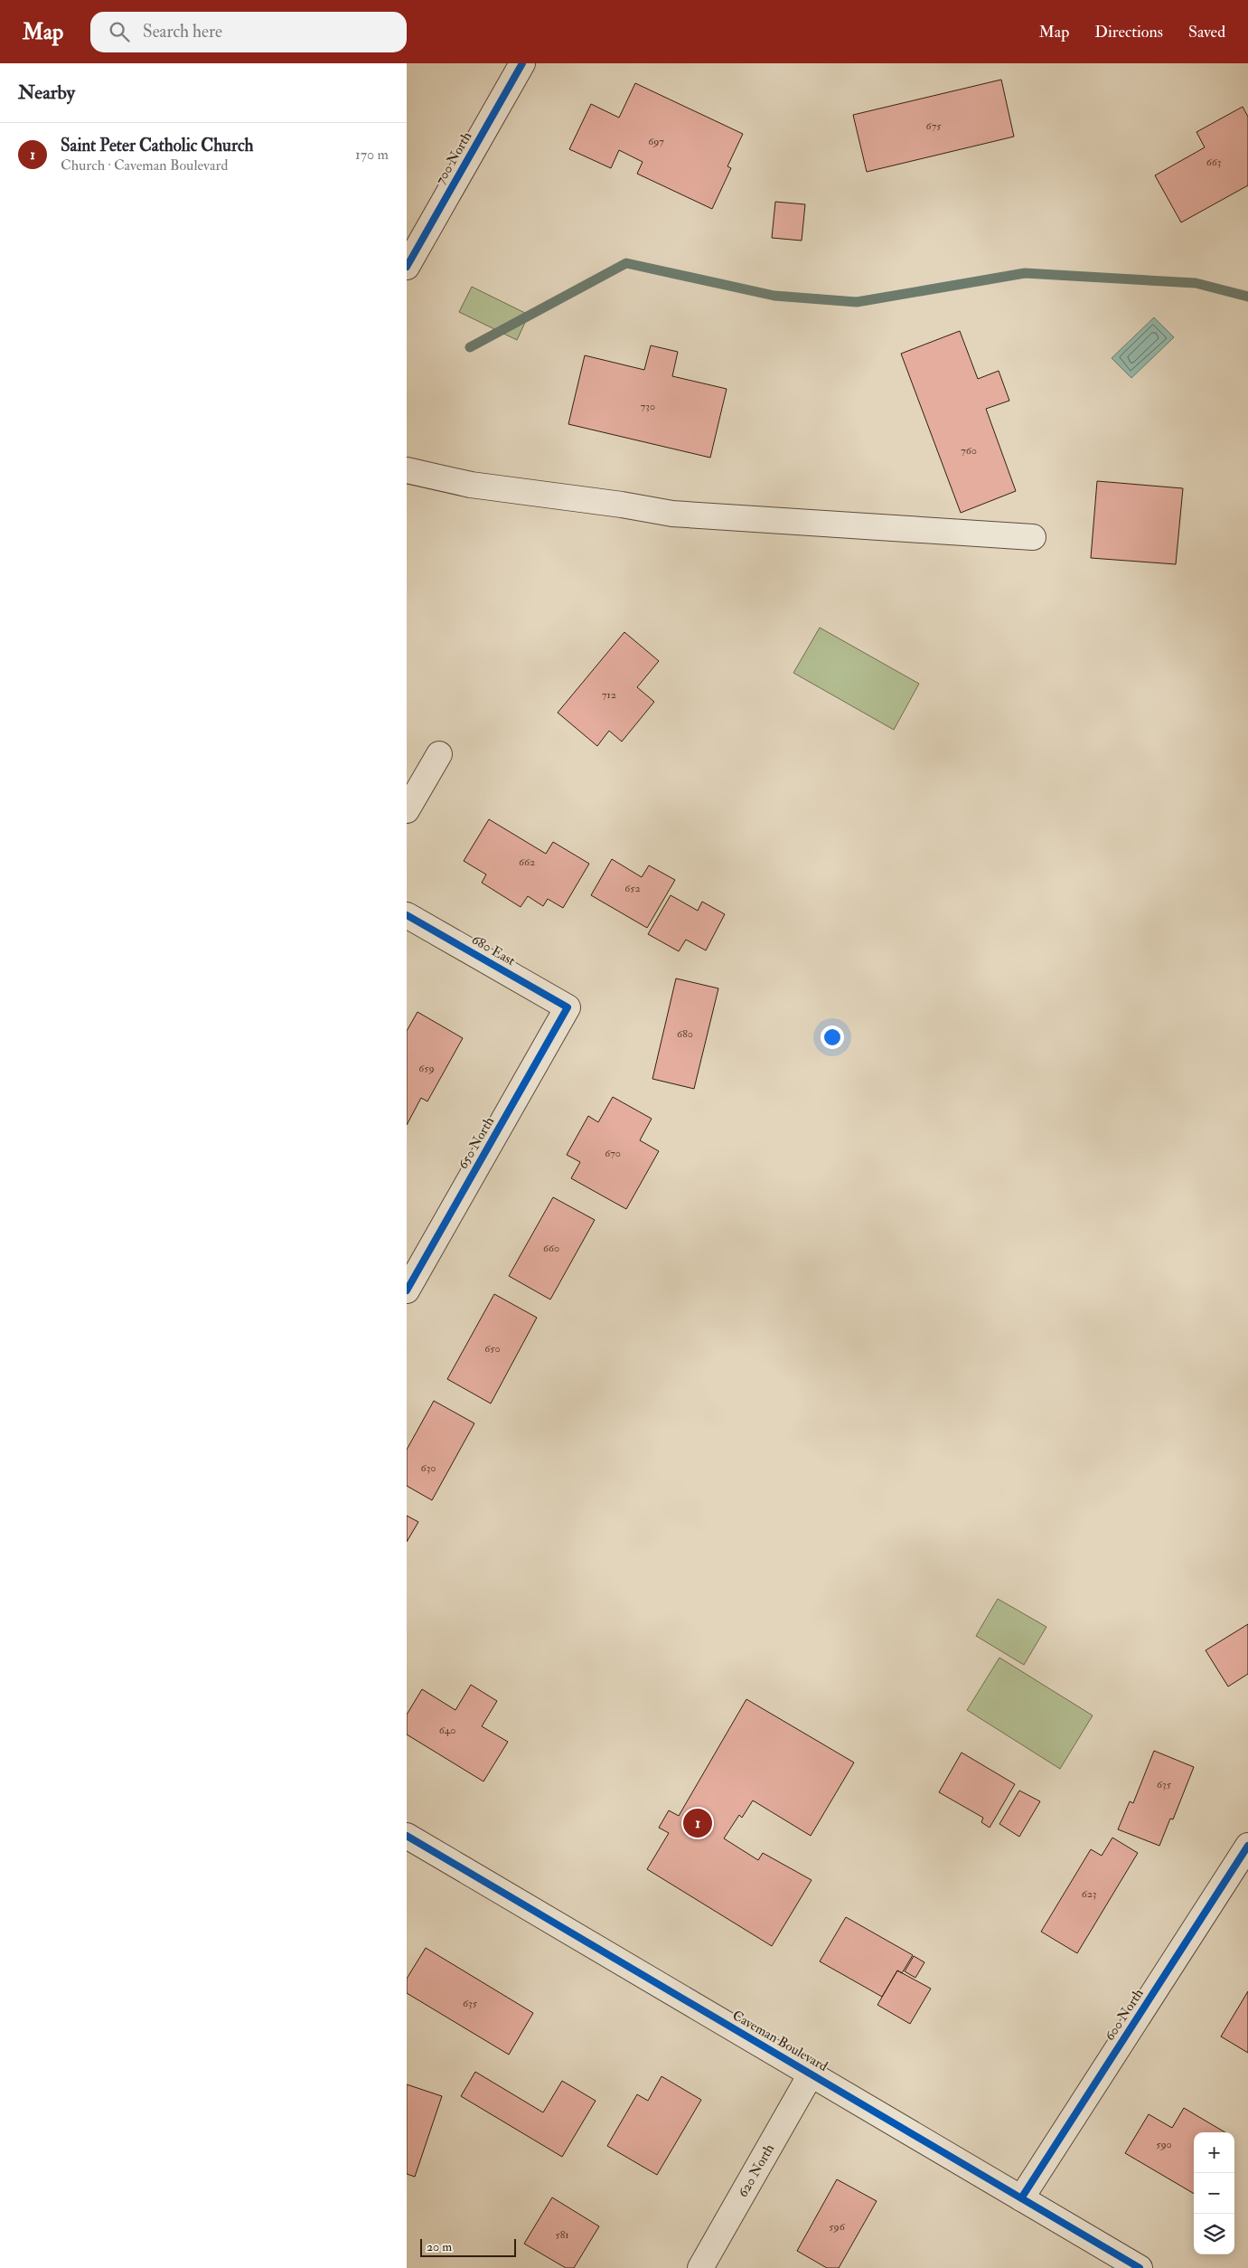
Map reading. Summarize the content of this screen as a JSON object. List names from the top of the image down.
{
  "streets": {
    "street": [
      "700 North",
      "680 East",
      "650 North",
      "600 North",
      "Caveman Boulevard",
      "620 North"
    ]
  },
  "crossings": [
    ["680 East", "650 North"],
    ["600 North", "Caveman Boulevard"],
    ["Caveman Boulevard", "620 North"]
  ],
  "house_numbers": [
    "675",
    "697",
    "663",
    "730",
    "760",
    "712",
    "662",
    "652",
    "680",
    "659",
    "670",
    "660",
    "650",
    "630",
    "640",
    "635",
    "623",
    "635",
    "590",
    "596",
    "581"
  ],
  "scale_bar": "20 m",
  "page": {
    "header": "Map",
    "search": "Search here",
    "nav": ["Map", "Directions", "Saved"],
    "heading": "Nearby",
    "list": [
      {
        "mark": "1",
        "name": "Saint Peter Catholic Church",
        "note": "Church · Caveman Boulevard",
        "value": "170 m"
      }
    ],
    "pins": "1",
    "map_buttons": ["+", "−"],
    "scale": "20 m"
  }
}
